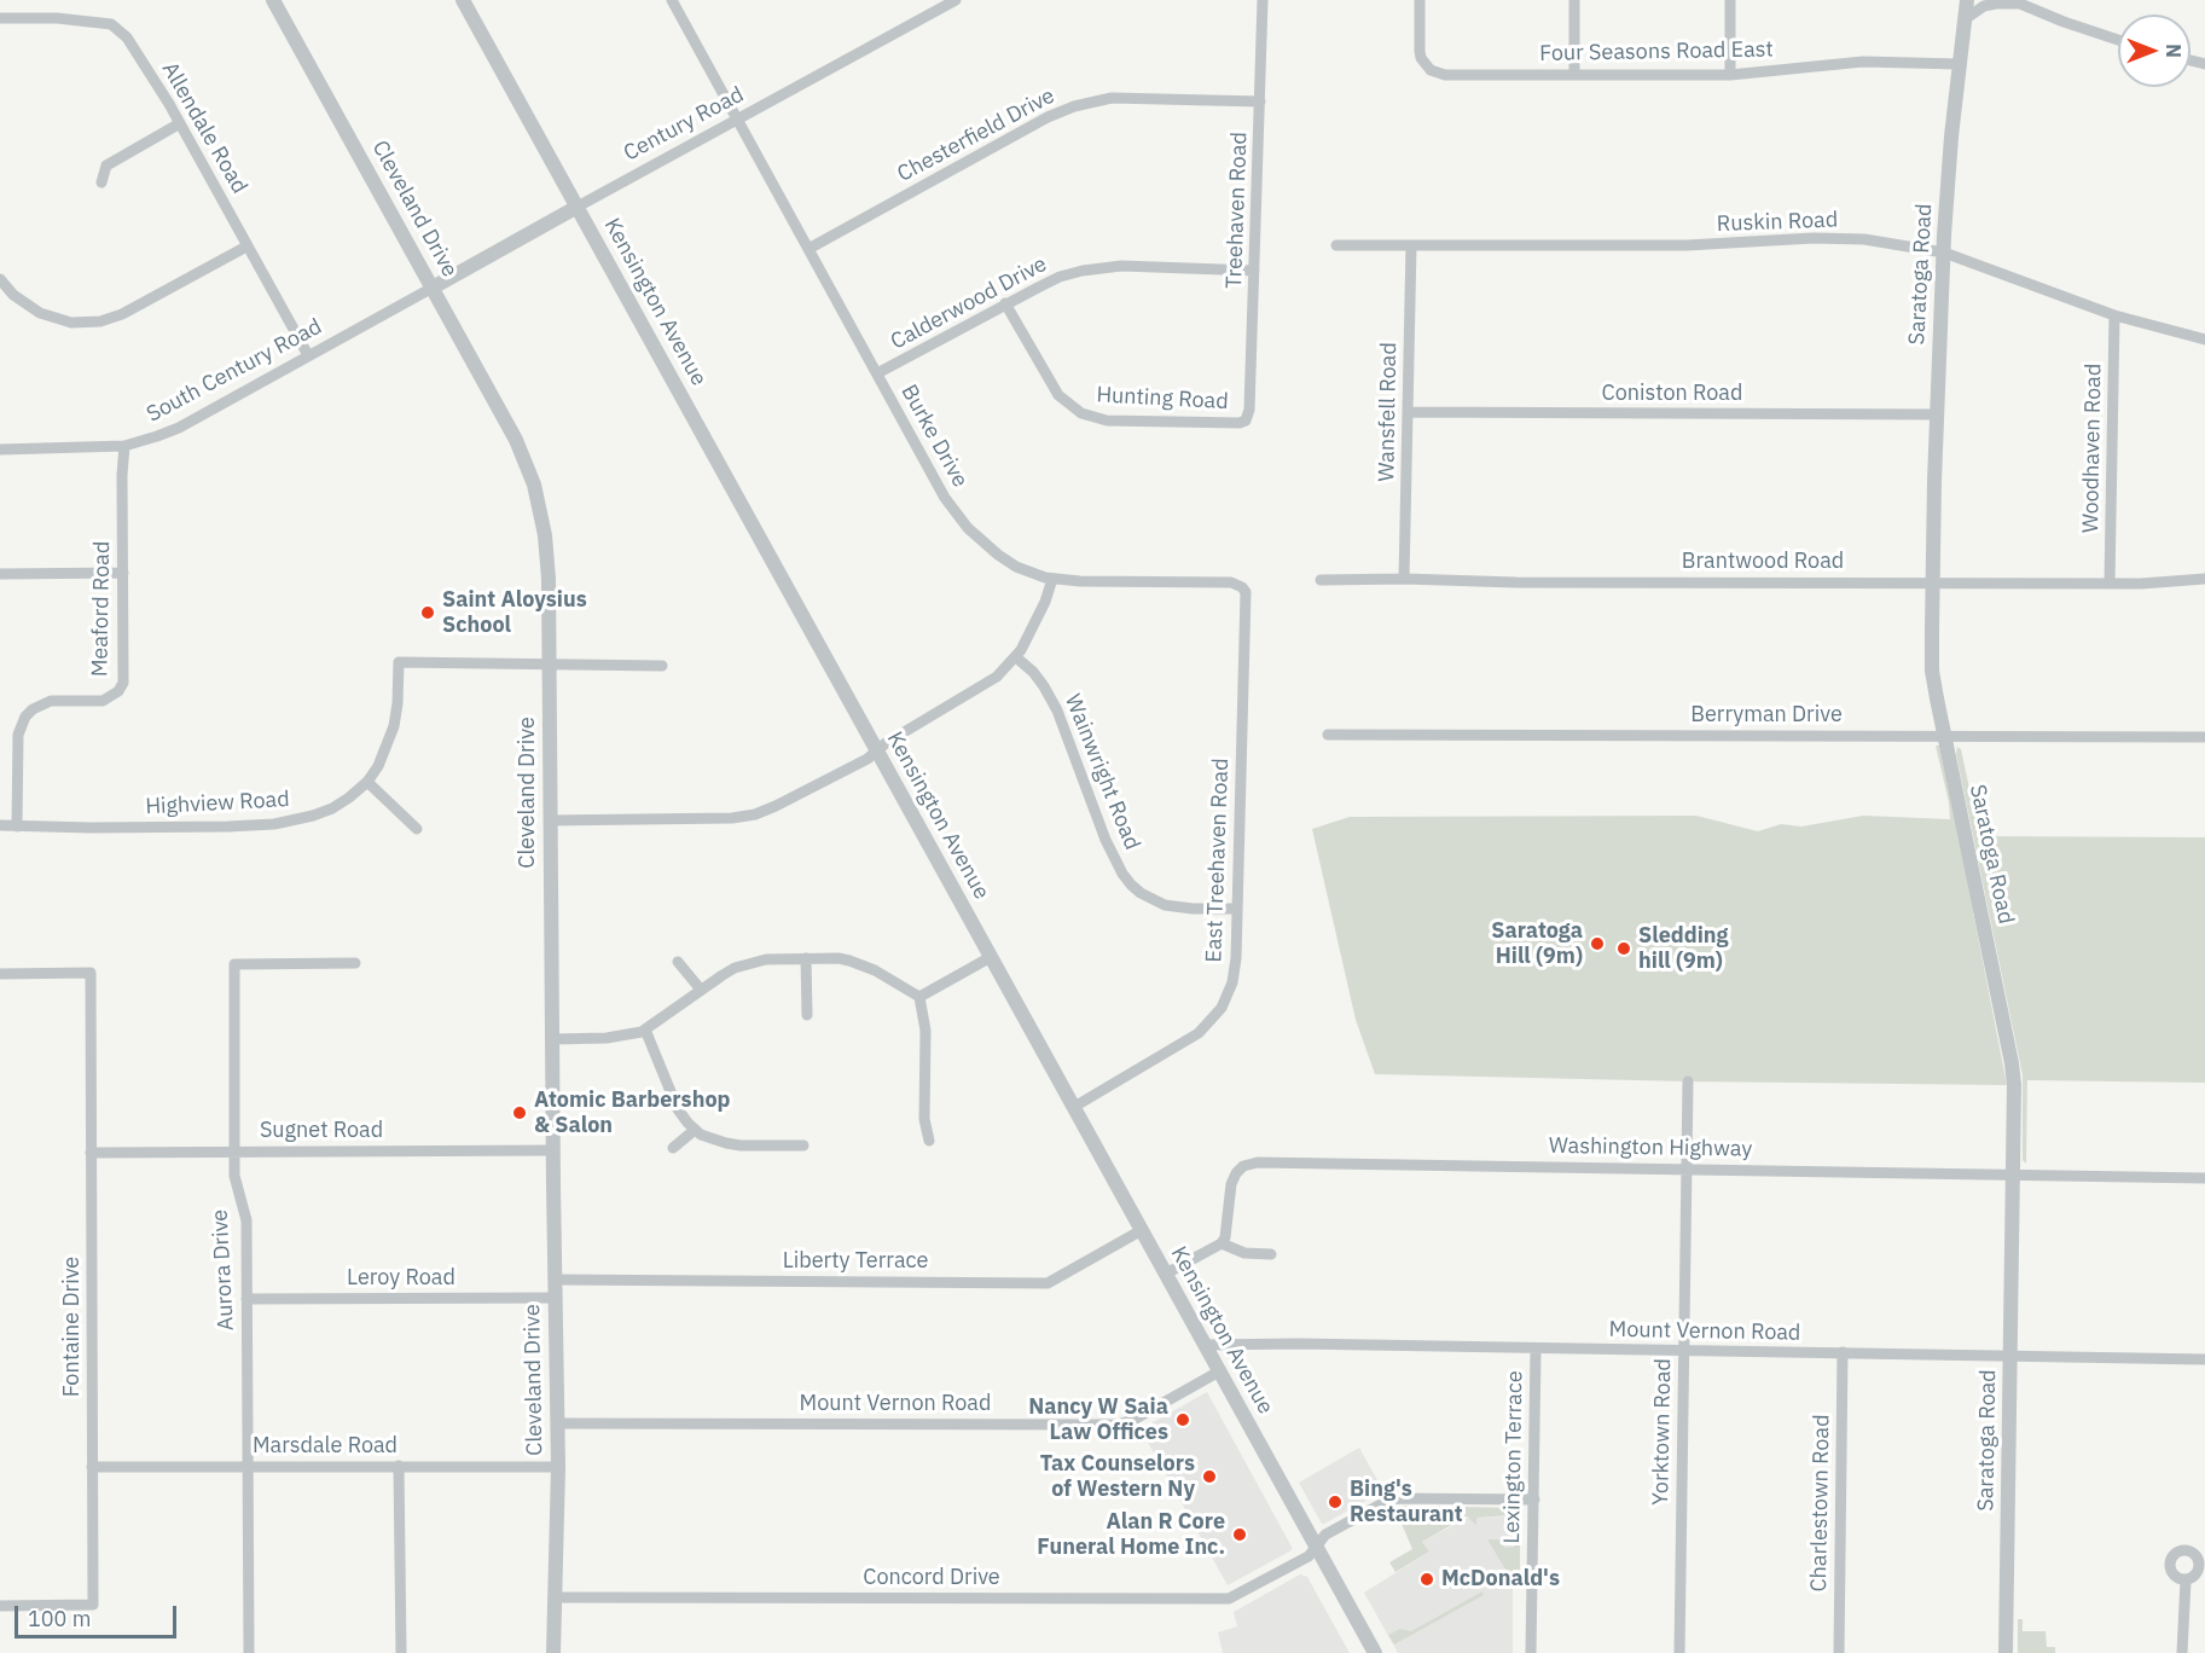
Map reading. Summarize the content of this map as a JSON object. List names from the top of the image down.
{
  "streets": {
    "street": [
      "Four Seasons Road East",
      "Century Road",
      "Allendale Road",
      "Chesterfield Drive",
      "Cleveland Drive",
      "Treehaven Road",
      "Ruskin Road",
      "Saratoga Road",
      "Kensington Avenue",
      "Calderwood Drive",
      "South Century Road",
      "Coniston Road",
      "Hunting Road",
      "Wansfell Road",
      "Burke Drive",
      "Woodhaven Road",
      "Brantwood Road",
      "Meaford Road",
      "Berryman Drive",
      "Wainwright Road",
      "Highview Road",
      "East Treehaven Road",
      "Sugnet Road",
      "Washington Highway",
      "Liberty Terrace",
      "Aurora Drive",
      "Leroy Road",
      "Fontaine Drive",
      "Mount Vernon Road",
      "Yorktown Road",
      "Marsdale Road",
      "Lexington Terrace",
      "Charlestown Road",
      "Concord Drive"
    ]
  },
  "crossings": [
    ["Four Seasons Road East", "Saratoga Road"],
    ["Century Road", "Cleveland Drive"],
    ["Century Road", "Kensington Avenue"],
    ["Century Road", "South Century Road"],
    ["Century Road", "Burke Drive"],
    ["Allendale Road", "South Century Road"],
    ["Chesterfield Drive", "Treehaven Road"],
    ["Chesterfield Drive", "Burke Drive"],
    ["Cleveland Drive", "South Century Road"],
    ["Cleveland Drive", "Highview Road"],
    ["Cleveland Drive", "Sugnet Road"],
    ["Cleveland Drive", "Liberty Terrace"],
    ["Cleveland Drive", "Leroy Road"],
    ["Cleveland Drive", "Mount Vernon Road"],
    ["Cleveland Drive", "Marsdale Road"],
    ["Cleveland Drive", "Concord Drive"],
    ["Treehaven Road", "Calderwood Drive"],
    ["Treehaven Road", "Hunting Road"],
    ["Ruskin Road", "Saratoga Road"],
    ["Ruskin Road", "Wansfell Road"],
    ["Ruskin Road", "Woodhaven Road"],
    ["Saratoga Road", "Coniston Road"],
    ["Saratoga Road", "Brantwood Road"],
    ["Saratoga Road", "Berryman Drive"],
    ["Saratoga Road", "Washington Highway"],
    ["Saratoga Road", "Mount Vernon Road"],
    ["Kensington Avenue", "East Treehaven Road"],
    ["Kensington Avenue", "Liberty Terrace"],
    ["Kensington Avenue", "Mount Vernon Road"],
    ["Kensington Avenue", "Concord Drive"],
    ["Calderwood Drive", "Hunting Road"],
    ["Calderwood Drive", "Burke Drive"],
    ["South Century Road", "Meaford Road"],
    ["Coniston Road", "Wansfell Road"],
    ["Wansfell Road", "Brantwood Road"],
    ["Burke Drive", "East Treehaven Road"],
    ["Woodhaven Road", "Brantwood Road"],
    ["Meaford Road", "Highview Road"],
    ["Wainwright Road", "East Treehaven Road"],
    ["Sugnet Road", "Aurora Drive"],
    ["Sugnet Road", "Fontaine Drive"],
    ["Washington Highway", "Yorktown Road"],
    ["Aurora Drive", "Leroy Road"],
    ["Aurora Drive", "Marsdale Road"],
    ["Fontaine Drive", "Marsdale Road"],
    ["Mount Vernon Road", "Yorktown Road"],
    ["Mount Vernon Road", "Lexington Terrace"],
    ["Mount Vernon Road", "Charlestown Road"],
    ["Lexington Terrace", "Concord Drive"]
  ],
  "places": [
    "Saint Aloysius School",
    "Saratoga Hill (9m)",
    "Sledding hill (9m)",
    "Atomic Barbershop & Salon",
    "Nancy W Saia Law Offices",
    "Tax Counselors of Western Ny",
    "Bing's Restaurant",
    "Alan R Core Funeral Home Inc.",
    "McDonald's"
  ],
  "scale_bar": "100 m",
  "north": "right"
}
